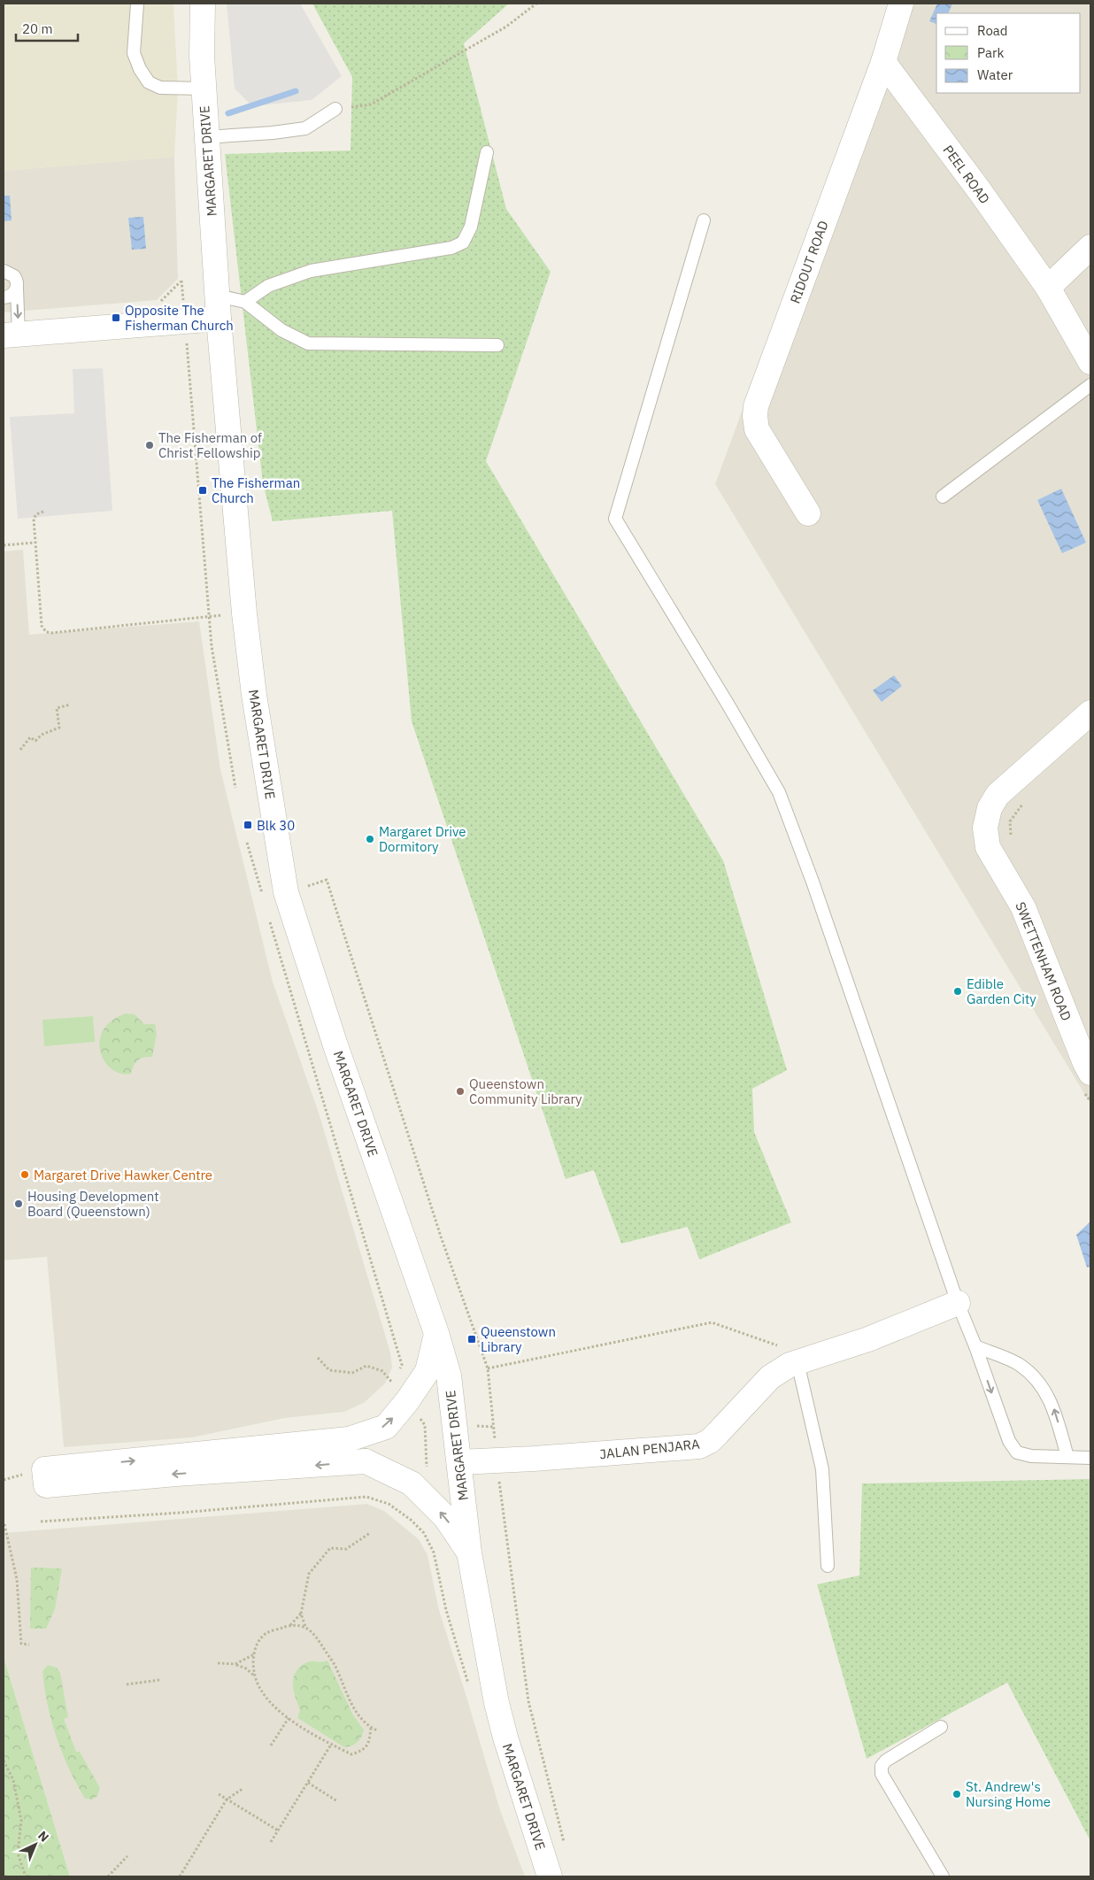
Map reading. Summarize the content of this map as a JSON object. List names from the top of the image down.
{
  "streets": {
    "street": [
      "MARGARET DRIVE",
      "PEEL ROAD",
      "RIDOUT ROAD",
      "SWETTENHAM ROAD",
      "JALAN PENJARA"
    ]
  },
  "crossings": [
    ["MARGARET DRIVE", "JALAN PENJARA"],
    ["PEEL ROAD", "RIDOUT ROAD"]
  ],
  "places": {
    "transit": [
      "Opposite The Fisherman Church",
      "The Fisherman Church",
      "Blk 30",
      "Queenstown Library"
    ],
    "other": [
      "The Fisherman of Christ Fellowship",
      "Margaret Drive Dormitory",
      "Edible Garden City",
      "Queenstown Community Library",
      "Margaret Drive Hawker Centre",
      "Housing Development Board (Queenstown)",
      "St. Andrew's Nursing Home"
    ]
  },
  "legend": ["Road", "Park", "Water"],
  "scale_bar": "20 m",
  "north": "top right"
}
